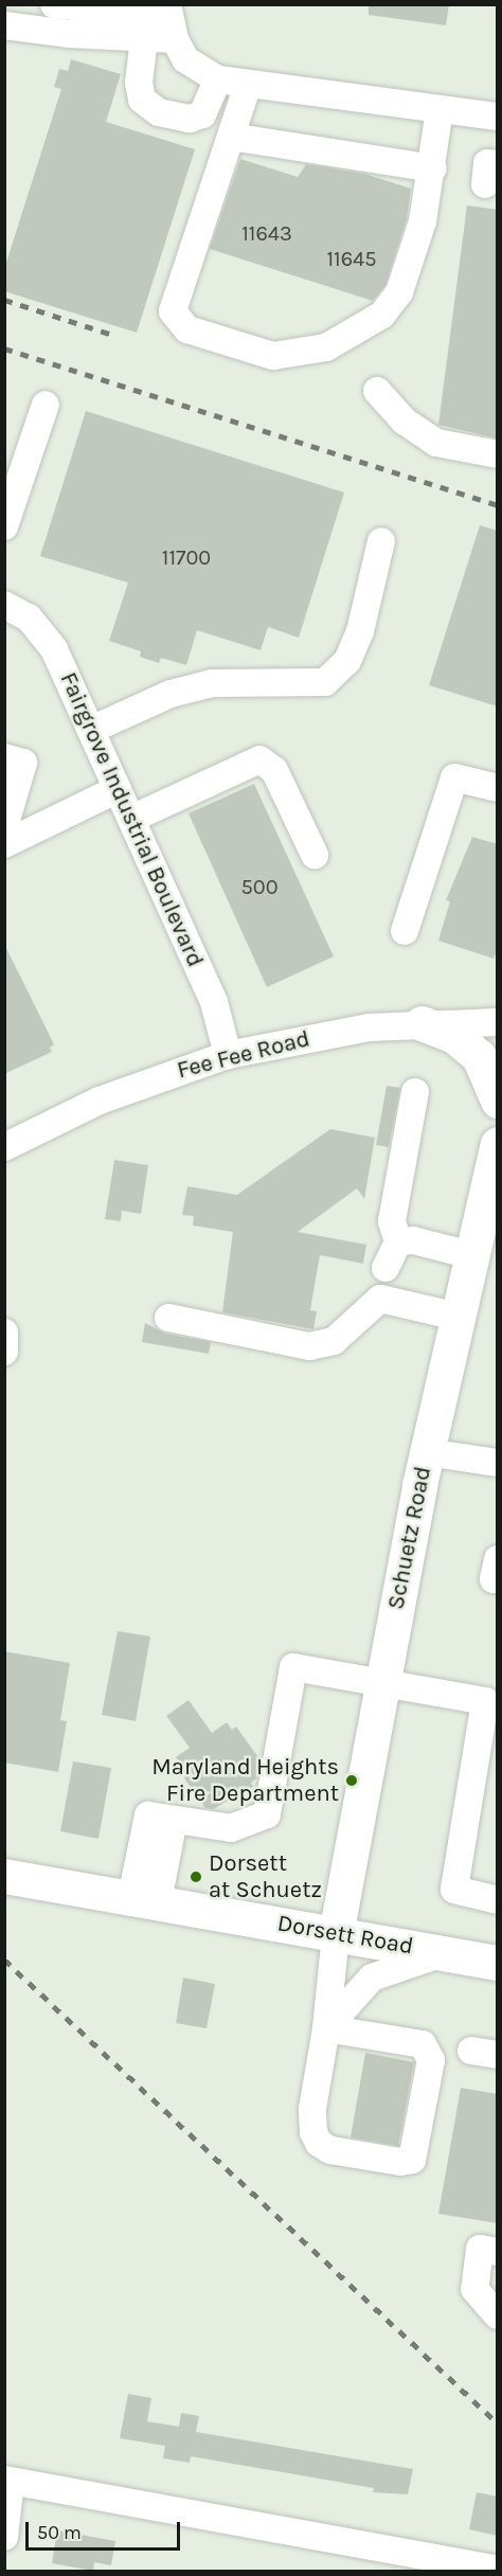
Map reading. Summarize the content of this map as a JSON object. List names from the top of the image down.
{
  "streets": {
    "main road": ["Schuetz Road", "Dorsett Road"],
    "street": ["Fairgrove Industrial Boulevard", "Fee Fee Road"]
  },
  "crossings": [
    ["Fairgrove Industrial Boulevard", "Fee Fee Road"],
    ["Schuetz Road", "Dorsett Road"]
  ],
  "places": ["Maryland Heights Fire Department", "Dorsett at Schuetz"],
  "house_numbers": [
    "11643",
    "11645",
    "11700",
    "500"
  ],
  "scale_bar": "50 m"
}
